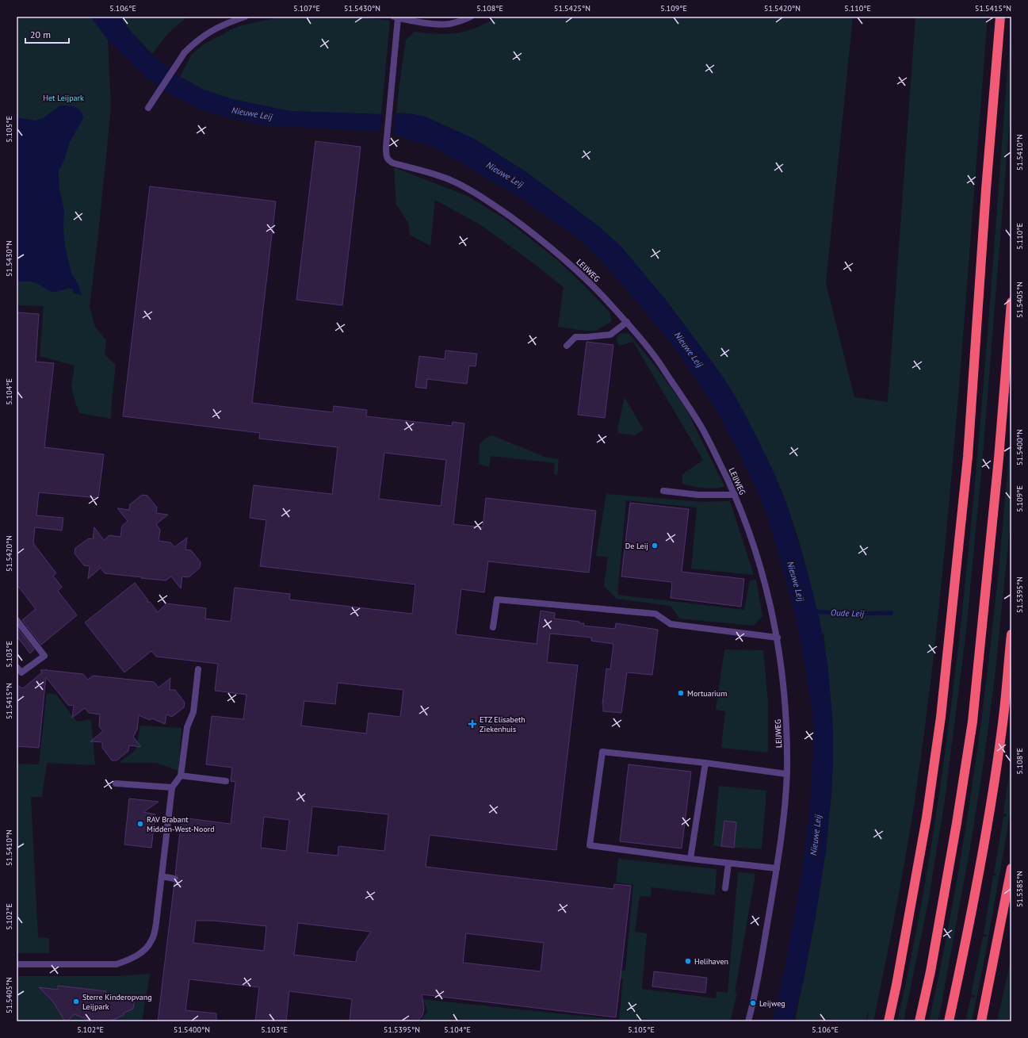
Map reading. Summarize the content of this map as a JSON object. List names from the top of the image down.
{
  "streets": {
    "street": ["LEIJWEG"]
  },
  "water": ["Nieuwe Leij", "Oude Leij"],
  "parks": ["Het Leijpark"],
  "places": {
    "other": [
      "De Leij",
      "Mortuarium",
      "RAV Brabant Midden-West-Noord",
      "Helihaven",
      "Sterre Kinderopvang Leijpark",
      "Leijweg"
    ],
    "health": ["ETZ Elisabeth Ziekenhuis"]
  },
  "scale_bar": "20 m",
  "coordinates": [
    "5.106°E",
    "5.107°E",
    "51.5430°N",
    "5.108°E",
    "51.5425°N",
    "5.109°E",
    "51.5420°N",
    "5.110°E",
    "51.5415°N",
    "5.105°E",
    "51.5410°N",
    "51.5405°N",
    "5.104°E",
    "51.5400°N",
    "51.5395°N",
    "5.103°E",
    "51.5385°N",
    "5.102°E"
  ]
}
